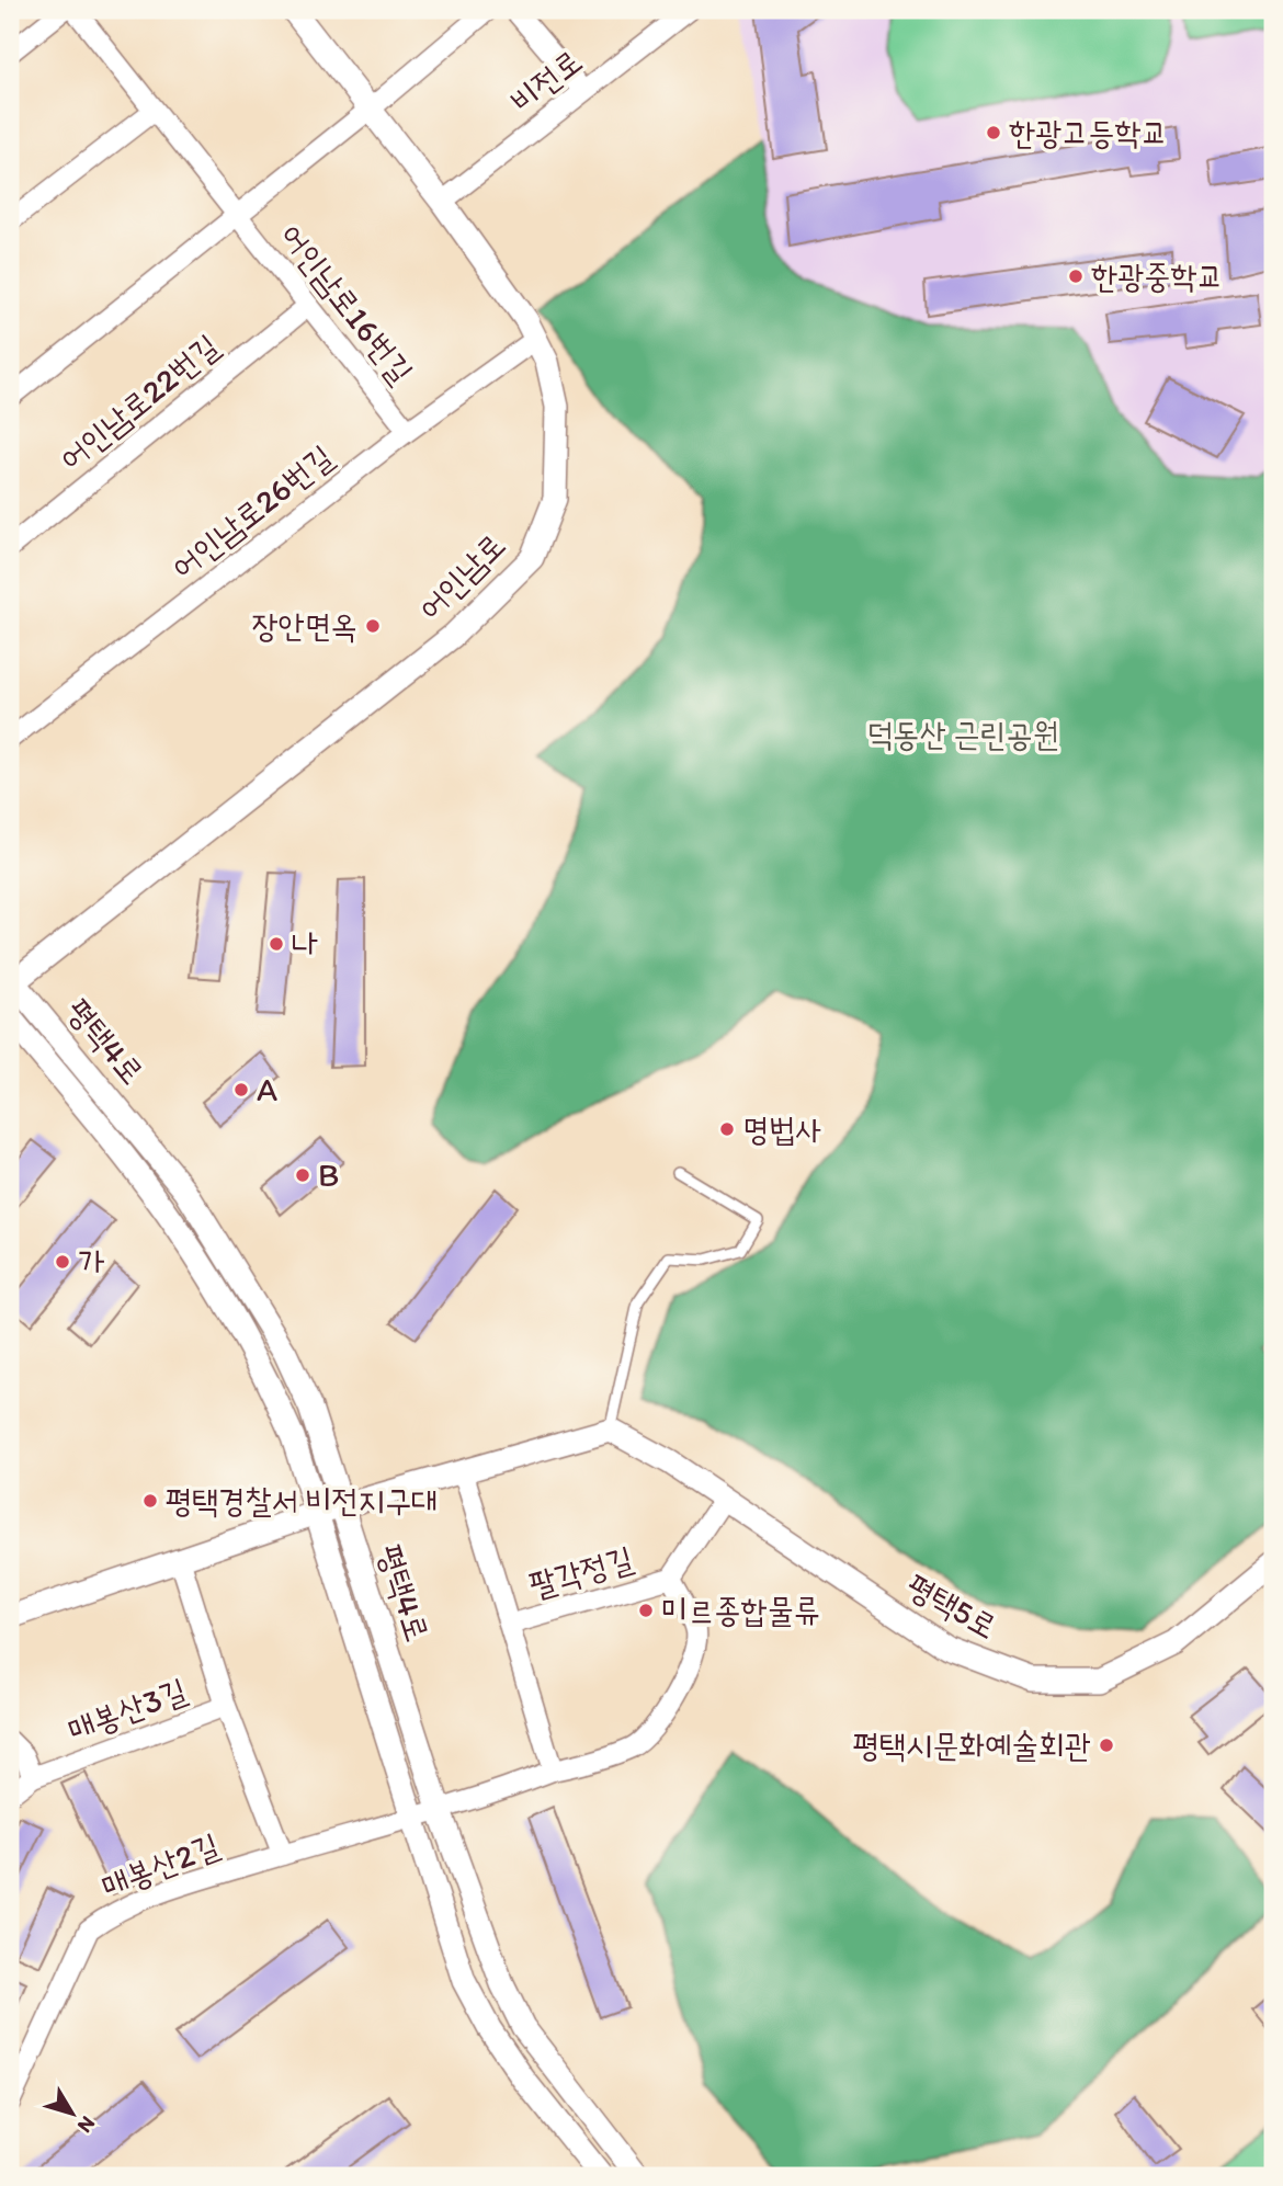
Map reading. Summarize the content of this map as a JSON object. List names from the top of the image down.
{
  "streets": {
    "street": [
      "비전로",
      "어인남로16번길",
      "어인남로22번길",
      "어인남로26번길",
      "어인남로",
      "평택4로",
      "팔각정길",
      "평택5로",
      "매봉산3길",
      "매봉산2길"
    ]
  },
  "crossings": [
    ["비전로", "어인남로"],
    ["어인남로16번길", "어인남로22번길"],
    ["어인남로16번길", "어인남로26번길"],
    ["어인남로16번길", "어인남로"],
    ["어인남로26번길", "어인남로"],
    ["어인남로", "평택4로"],
    ["평택4로", "팔각정길"],
    ["평택4로", "매봉산2길"],
    ["팔각정길", "평택5로"],
    ["팔각정길", "매봉산2길"],
    ["매봉산3길", "매봉산2길"]
  ],
  "parks": ["덕동산 근린공원"],
  "places": [
    "한광고등학교",
    "한광중학교",
    "장안면옥",
    "나",
    "A",
    "명법사",
    "B",
    "가",
    "평택경찰서 비전지구대",
    "미르종합물류",
    "평택시문화예술회관"
  ],
  "north": "bottom right"
}
